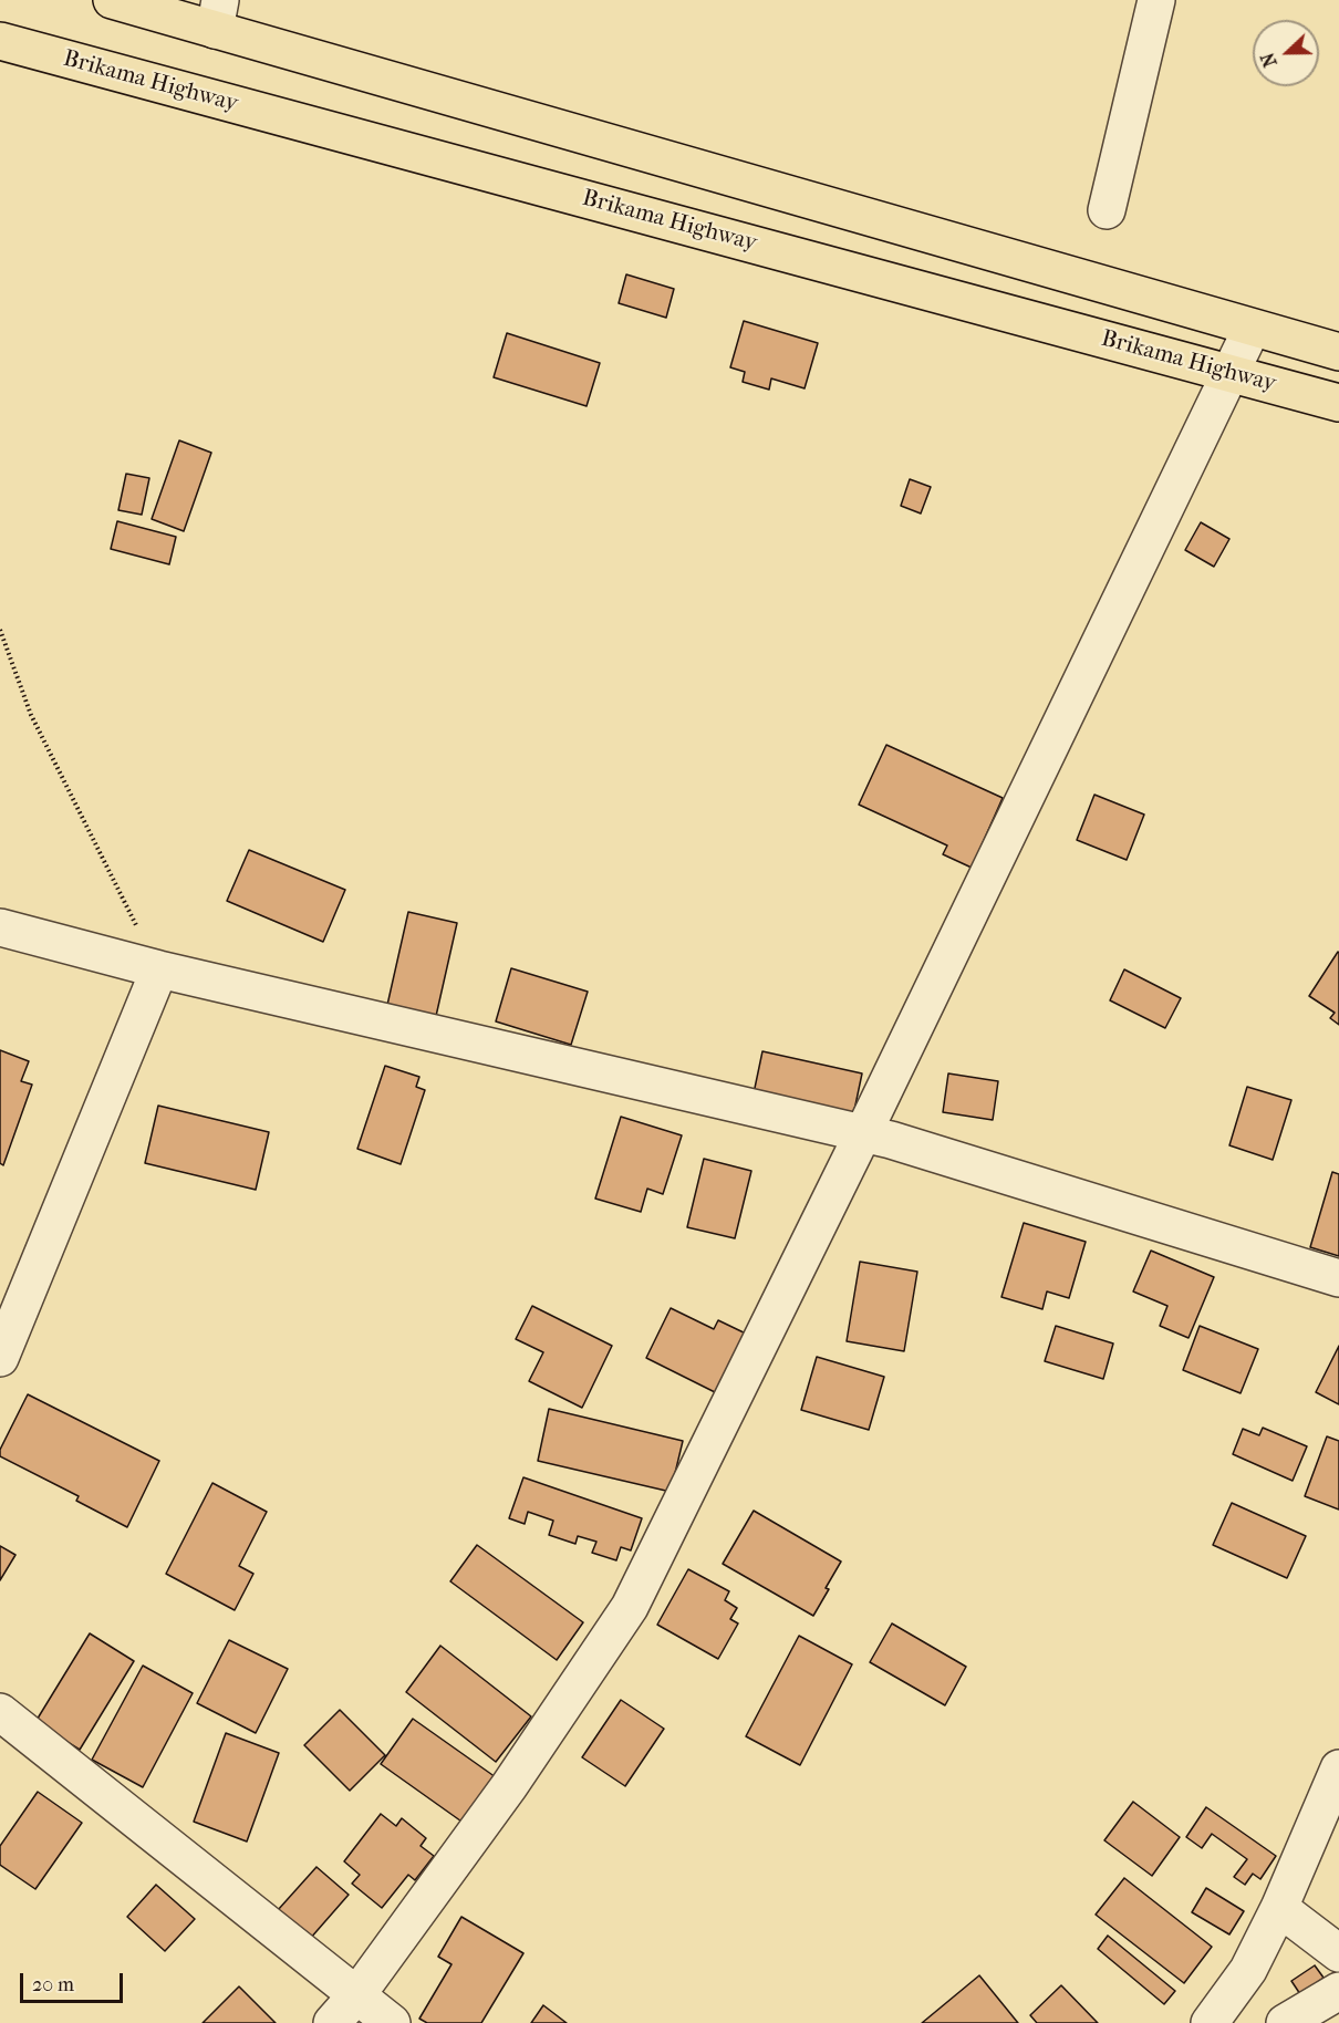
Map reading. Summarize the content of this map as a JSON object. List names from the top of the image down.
{
  "streets": {
    "highway": ["Brikama Highway"]
  },
  "scale_bar": "20 m",
  "north": "left"
}
